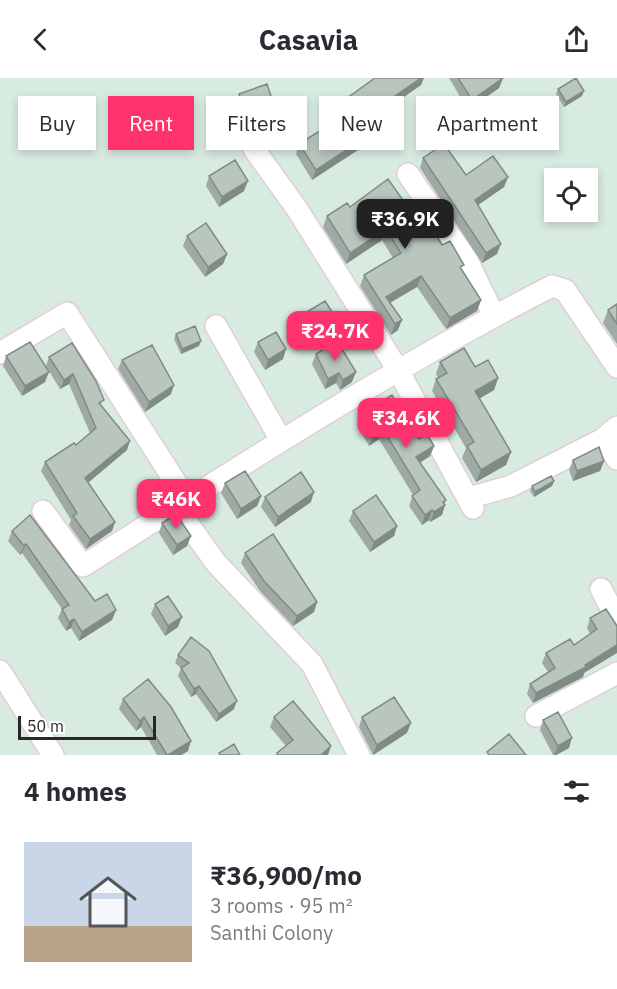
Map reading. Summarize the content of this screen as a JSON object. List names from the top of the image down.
{
  "scale_bar": "50 m",
  "page": {
    "header": "Casavia",
    "chip": [
      "Buy",
      "Rent",
      "Filters",
      "New",
      "Apartment"
    ],
    "price": [
      "₹36.9K",
      "₹24.7K",
      "₹34.6K",
      "₹46K"
    ],
    "scale": "50 m",
    "heading": "4 homes",
    "list": [
      {
        "name": "₹36,900/mo",
        "note": "3 rooms · 95 m² · Santhi Colony"
      }
    ]
  }
}
